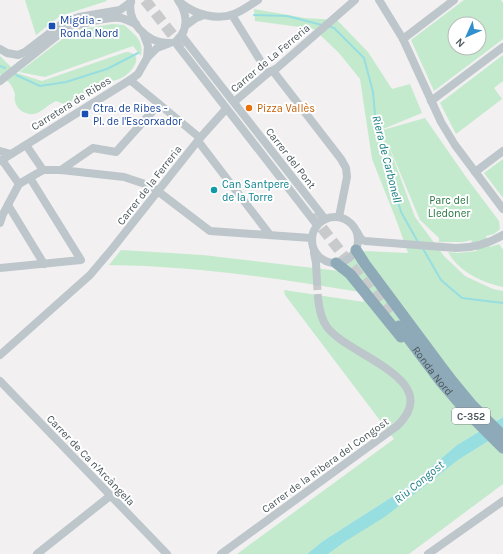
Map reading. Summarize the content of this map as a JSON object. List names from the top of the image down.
{
  "streets": {
    "highway": ["Ronda Nord", "C-352"],
    "street": [
      "Carrer de La Ferreria",
      "Carretera de Ribes",
      "Carrer del Pont",
      "Carrer de la Ferreria",
      "Carrer de Ca n'Arcàngela",
      "Carrer de la Ribera del Congost"
    ]
  },
  "crossings": [
    ["Carrer de La Ferreria", "Carrer del Pont"],
    ["Carretera de Ribes", "Carrer del Pont"],
    ["Carrer del Pont", "Carrer de la Ferreria"]
  ],
  "water": ["Riera de Carbonell", "Riu Congost"],
  "parks": ["Parc del Lledoner"],
  "places": {
    "transit": ["Migdia - Ronda Nord", "Ctra. de Ribes - Pl. de l'Escorxador"],
    "other": ["Pizza Vallès", "Can Santpere de la Torre"]
  },
  "north": "bottom left"
}
